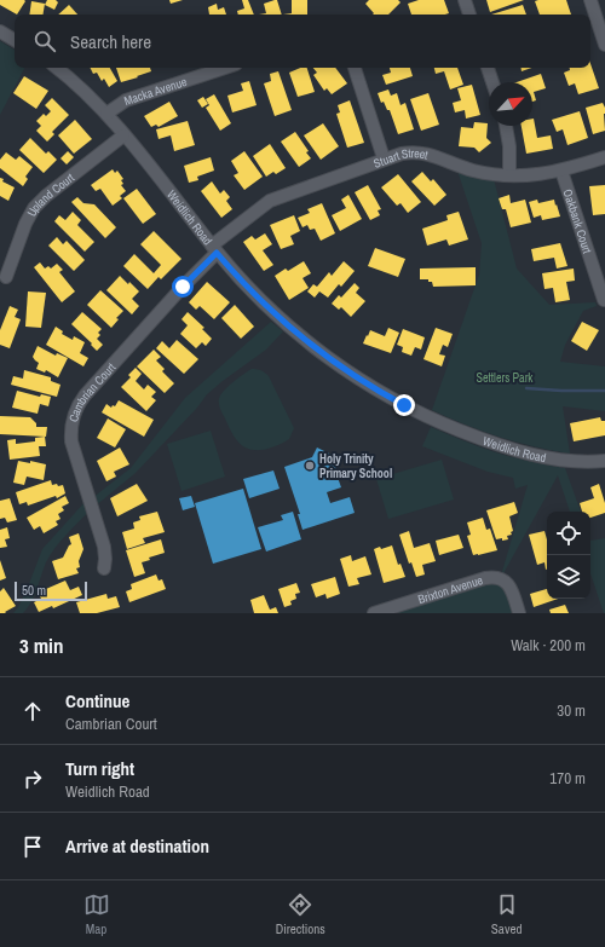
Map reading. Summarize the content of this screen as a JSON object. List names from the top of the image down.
{
  "streets": {
    "street": [
      "Macka Avenue",
      "Stuart Street",
      "Upland Court",
      "Weidlich Road",
      "Oakbank Court",
      "Cambrian Court",
      "Brixton Avenue"
    ]
  },
  "crossings": [
    ["Macka Avenue", "Weidlich Road"],
    ["Stuart Street", "Weidlich Road"],
    ["Stuart Street", "Oakbank Court"],
    ["Stuart Street", "Cambrian Court"],
    ["Upland Court", "Weidlich Road"],
    ["Weidlich Road", "Cambrian Court"]
  ],
  "parks": ["Settlers Park"],
  "places": ["Holy Trinity Primary School"],
  "scale_bar": "50 m",
  "north": "top right",
  "page": {
    "search": "Search here",
    "scale": "50 m",
    "heading": ["3 min", "Walk · 200 m"],
    "list": [
      ["Continue", "Cambrian Court", "30 m"],
      ["Turn right", "Weidlich Road", "170 m"],
      "Arrive at destination"
    ],
    "nav": ["Map", "Directions", "Saved"]
  }
}
